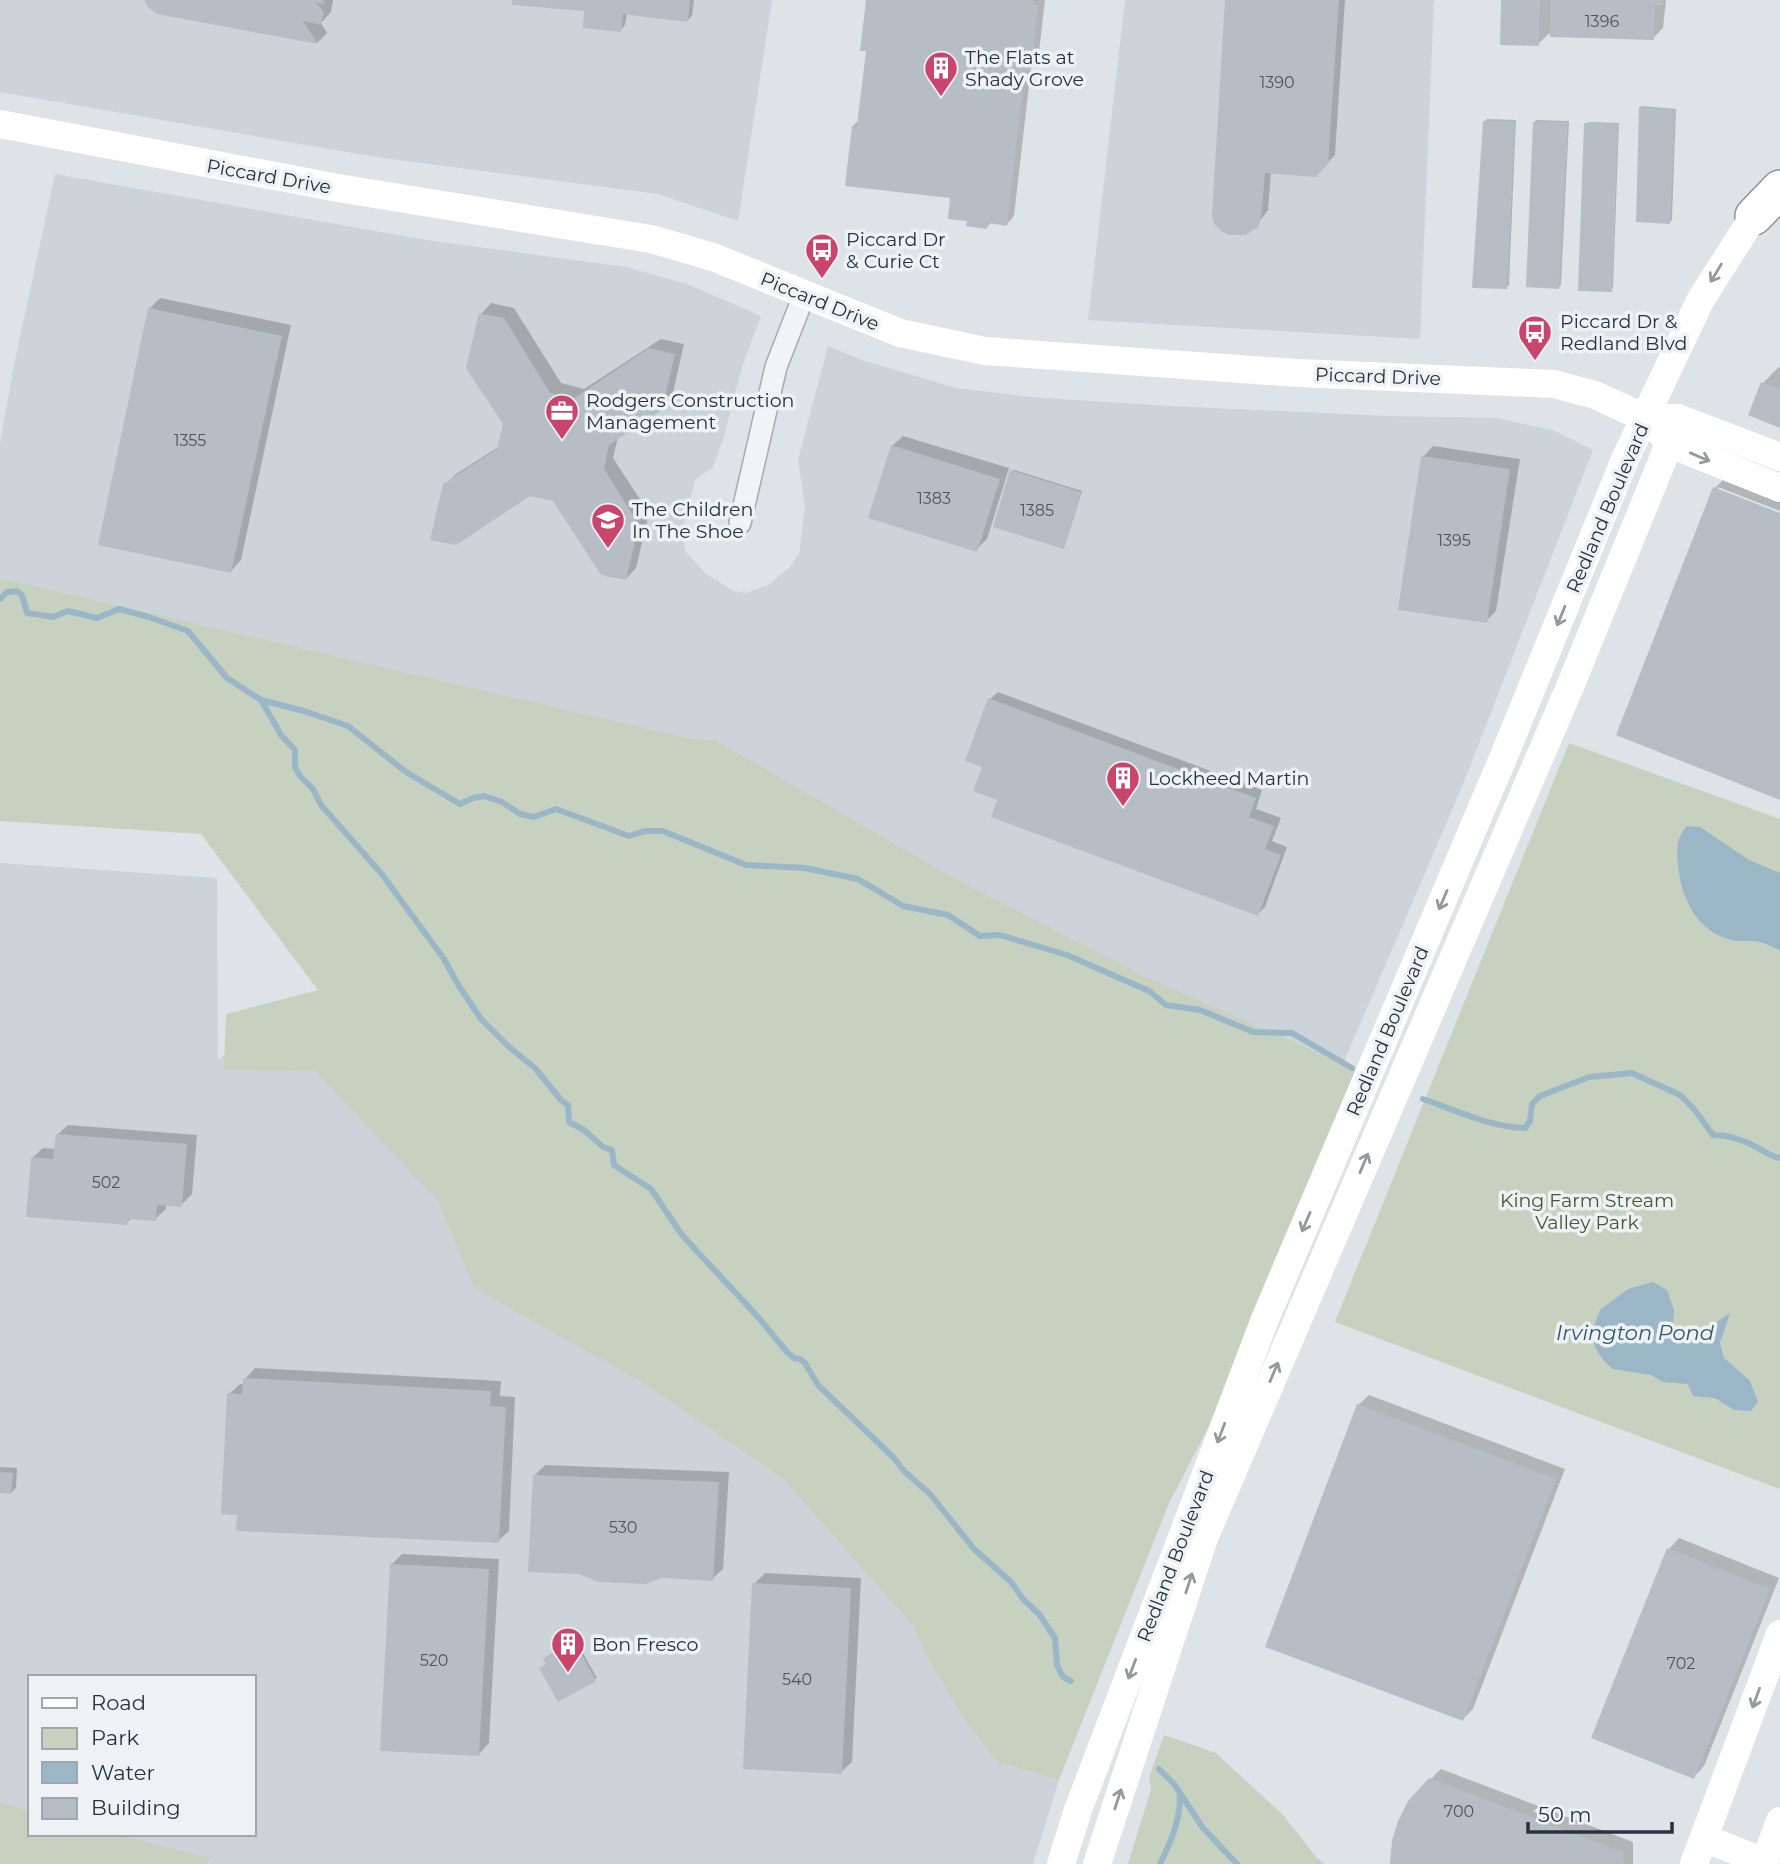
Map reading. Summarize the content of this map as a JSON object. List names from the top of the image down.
{
  "streets": {
    "main road": ["Piccard Drive", "Redland Boulevard"]
  },
  "crossings": [
    ["Piccard Drive", "Redland Boulevard"]
  ],
  "water": ["Irvington Pond"],
  "parks": ["King Farm Stream Valley Park"],
  "places": {
    "building": ["The Flats at Shady Grove", "Lockheed Martin", "Bon Fresco"],
    "bus stop": ["Piccard Dr & Curie Ct", "Piccard Dr & Redland Blvd"],
    "office": ["Rodgers Construction Management"],
    "school or university": ["The Children In The Shoe"]
  },
  "house_numbers": [
    "1396",
    "1390",
    "1355",
    "1383",
    "1385",
    "1395",
    "502",
    "530",
    "520",
    "702",
    "540",
    "700"
  ],
  "legend": [
    "Road",
    "Park",
    "Water",
    "Building"
  ],
  "scale_bar": "50 m"
}
